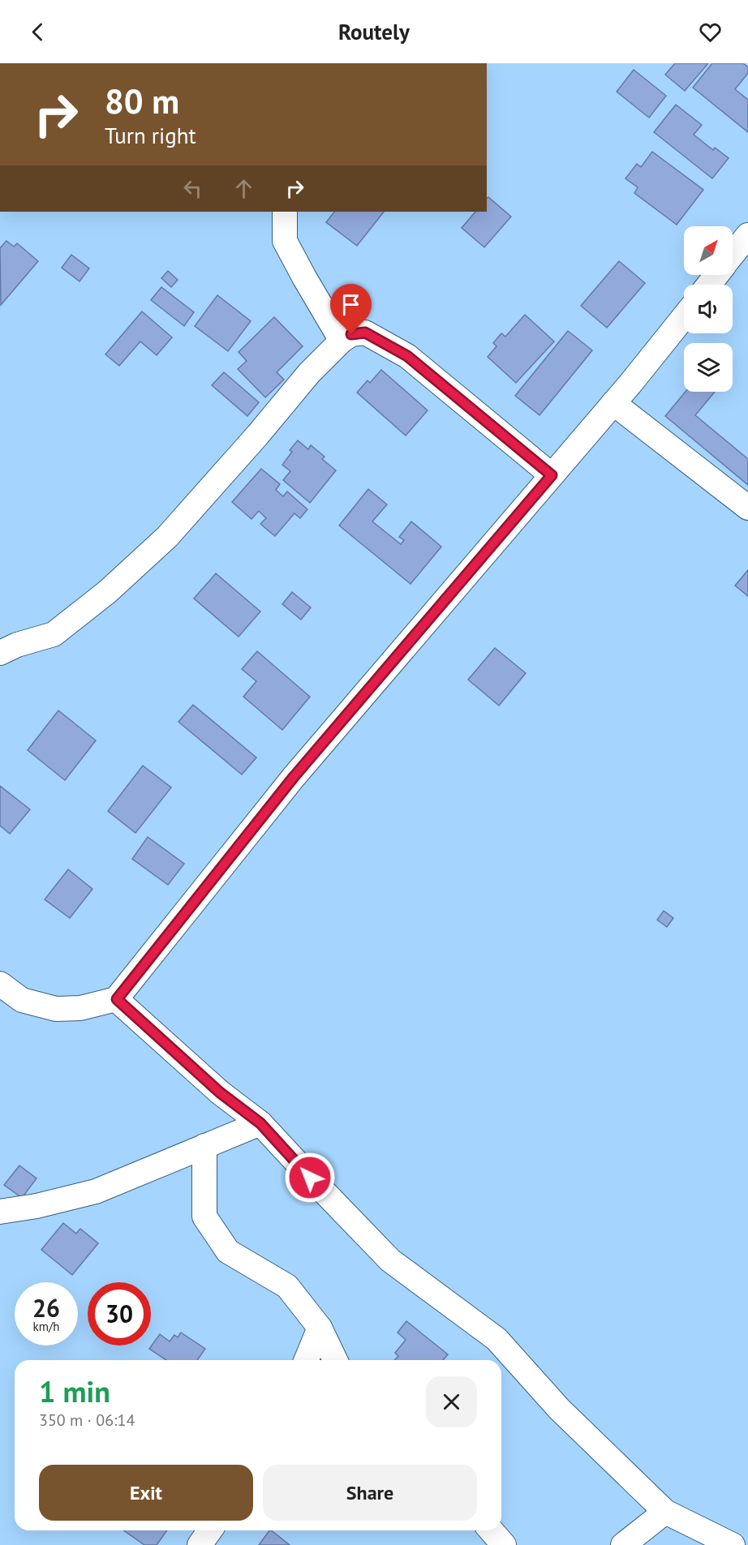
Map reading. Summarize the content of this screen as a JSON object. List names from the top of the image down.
{
  "north": "top right",
  "page": {
    "header": "Routely",
    "turn": ["80 m", "Turn right"],
    "speed": "26 km/h",
    "limit": "30",
    "heading": ["1 min", "350 m · 06:14"],
    "buttons": ["Exit", "Share"]
  }
}
